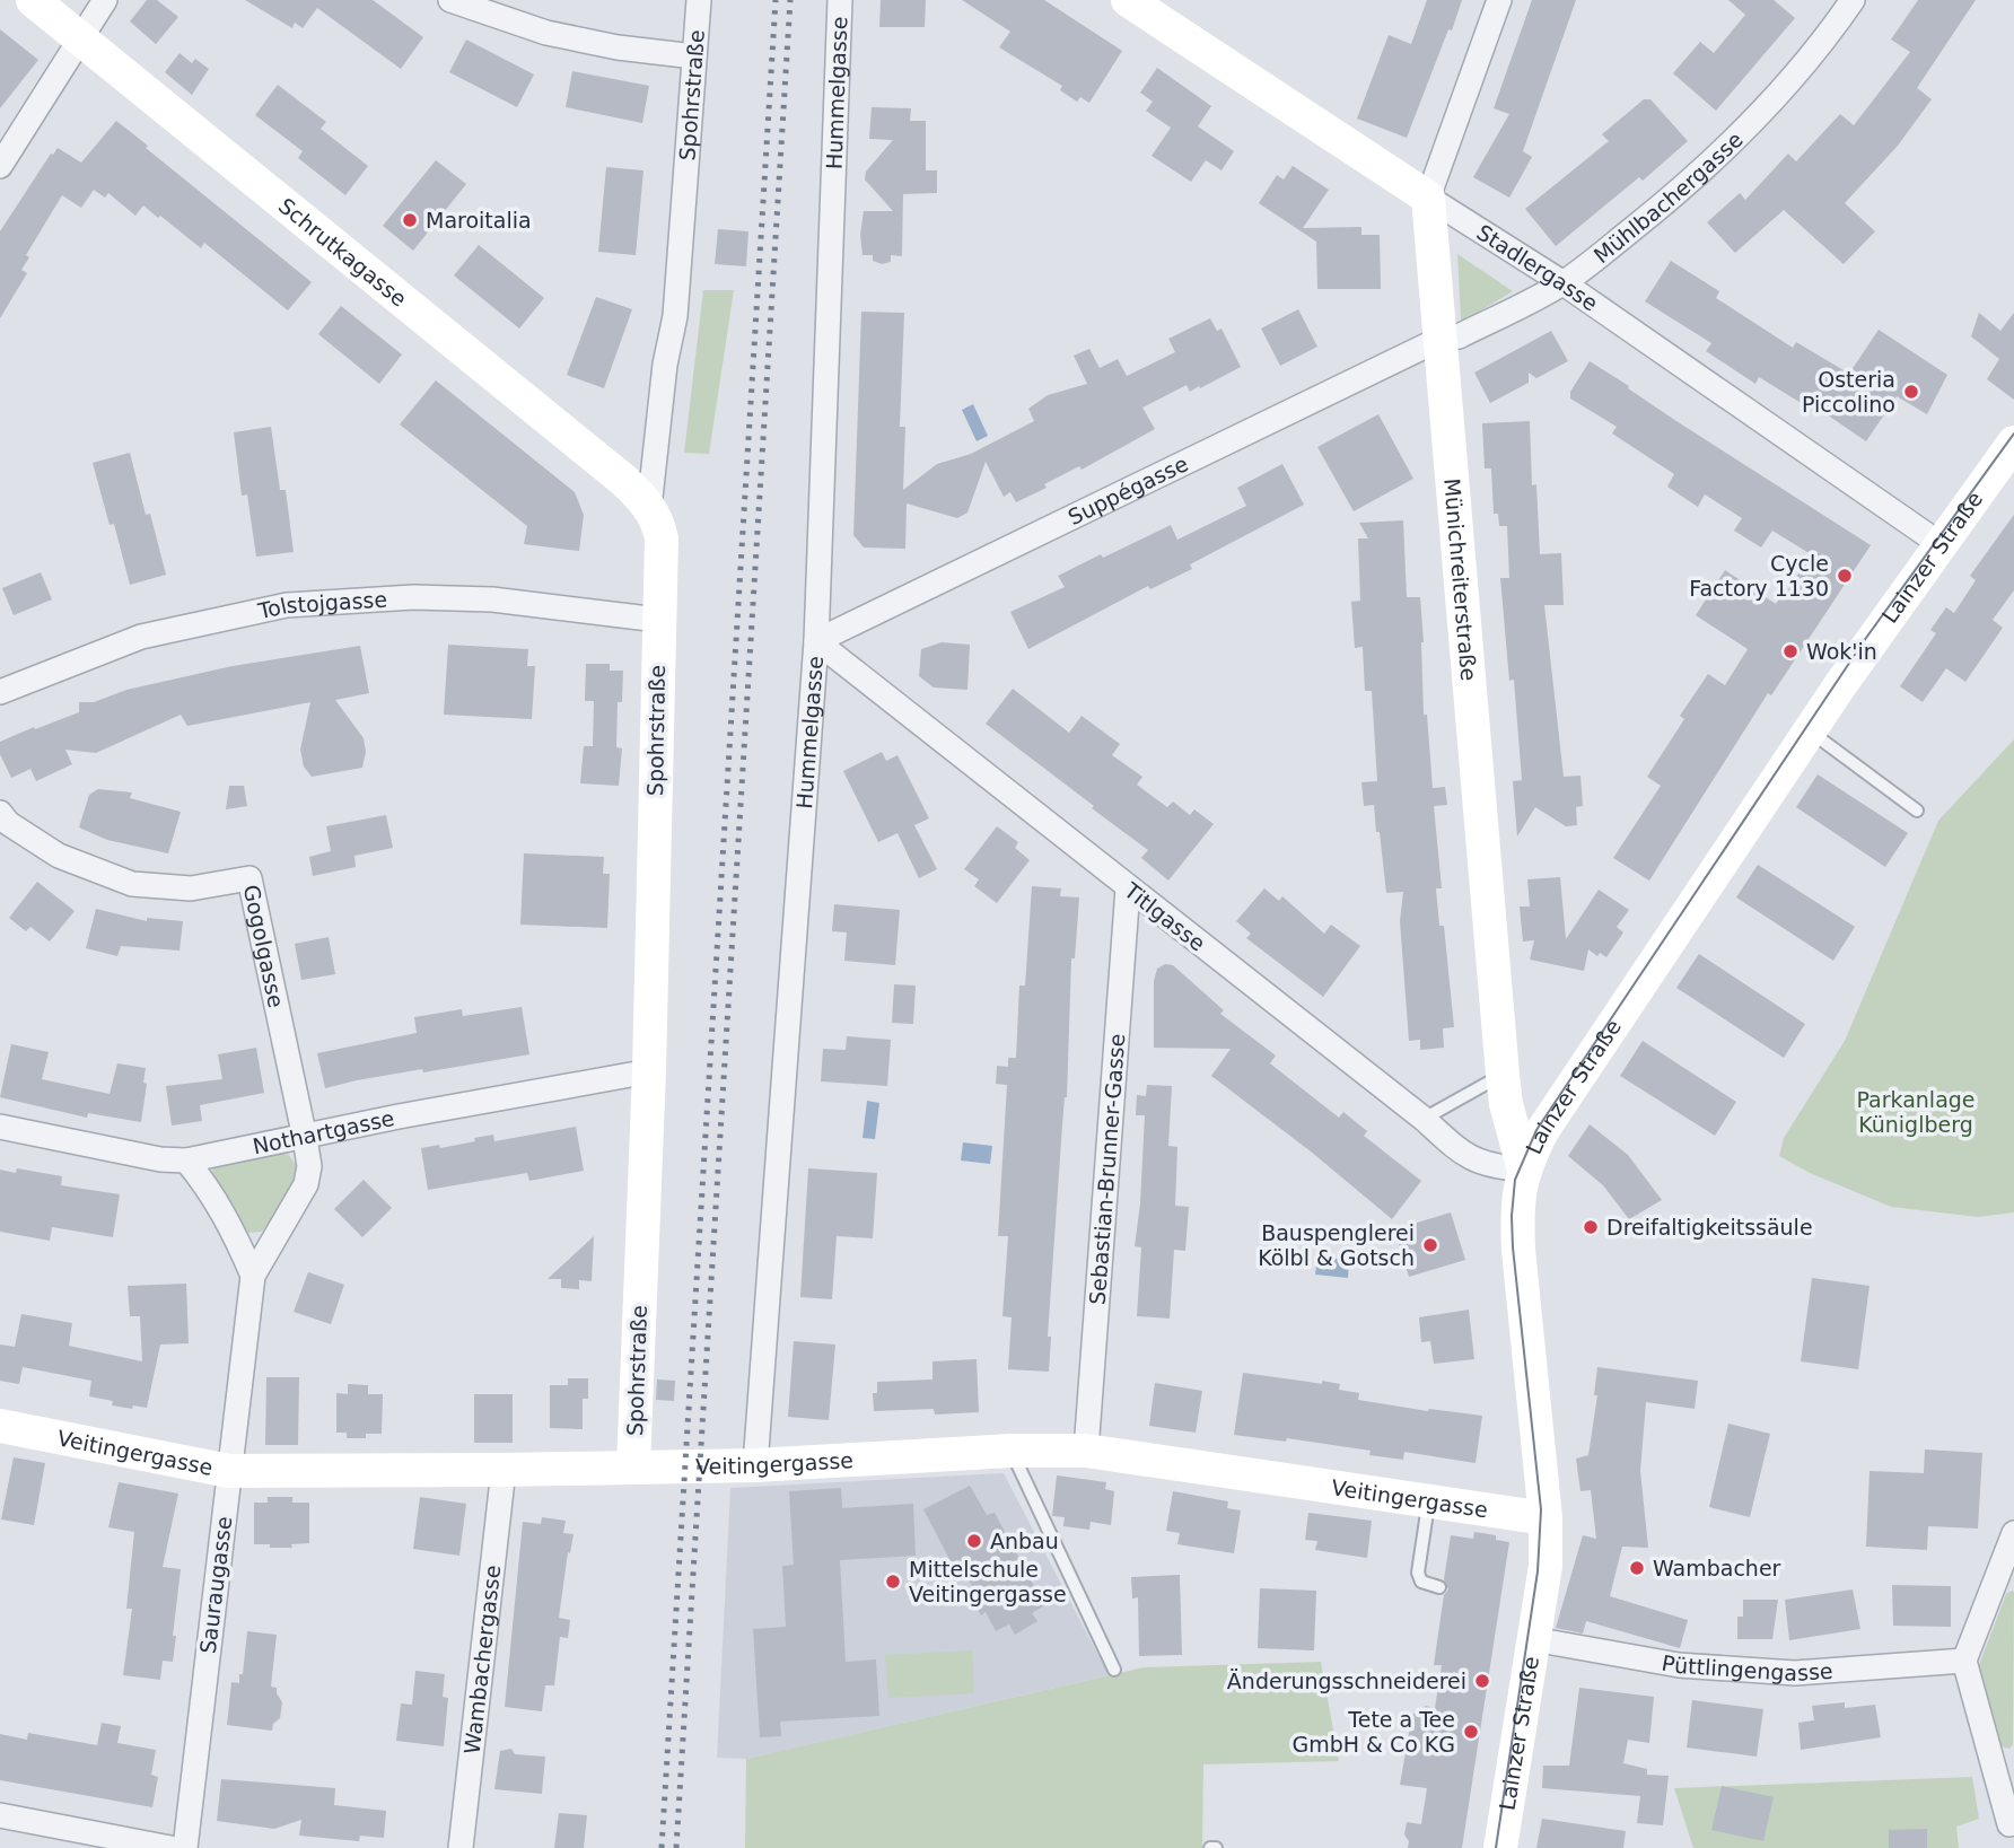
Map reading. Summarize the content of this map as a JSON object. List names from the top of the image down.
{
  "streets": {
    "street": [
      "Hummelgasse",
      "Spohrstraße",
      "Mühlbachergasse",
      "Schrutkagasse",
      "Stadlergasse",
      "Suppégasse",
      "Lainzer Straße",
      "Münichreiterstraße",
      "Tolstojgasse",
      "Titlgasse",
      "Gogolgasse",
      "Nothartgasse",
      "Sebastian-Brunner-Gasse",
      "Veitingergasse",
      "Sauraugasse",
      "Wambachergasse",
      "Püttlingengasse"
    ]
  },
  "crossings": [
    ["Hummelgasse", "Suppégasse"],
    ["Hummelgasse", "Titlgasse"],
    ["Hummelgasse", "Veitingergasse"],
    ["Spohrstraße", "Schrutkagasse"],
    ["Spohrstraße", "Tolstojgasse"],
    ["Spohrstraße", "Nothartgasse"],
    ["Spohrstraße", "Veitingergasse"],
    ["Mühlbachergasse", "Stadlergasse"],
    ["Mühlbachergasse", "Suppégasse"],
    ["Mühlbachergasse", "Münichreiterstraße"],
    ["Stadlergasse", "Lainzer Straße"],
    ["Stadlergasse", "Münichreiterstraße"],
    ["Suppégasse", "Münichreiterstraße"],
    ["Suppégasse", "Titlgasse"],
    ["Lainzer Straße", "Münichreiterstraße"],
    ["Lainzer Straße", "Titlgasse"],
    ["Lainzer Straße", "Veitingergasse"],
    ["Lainzer Straße", "Püttlingengasse"],
    ["Münichreiterstraße", "Titlgasse"],
    ["Titlgasse", "Sebastian-Brunner-Gasse"],
    ["Gogolgasse", "Nothartgasse"],
    ["Gogolgasse", "Sauraugasse"],
    ["Nothartgasse", "Sauraugasse"],
    ["Sebastian-Brunner-Gasse", "Veitingergasse"],
    ["Veitingergasse", "Sauraugasse"],
    ["Veitingergasse", "Wambachergasse"]
  ],
  "parks": ["Parkanlage Küniglberg"],
  "places": [
    "Maroitalia",
    "Osteria Piccolino",
    "Cycle Factory 1130",
    "Wok'in",
    "Dreifaltigkeitssäule",
    "Bauspenglerei Kölbl & Gotsch",
    "Anbau",
    "Wambacher",
    "Mittelschule Veitingergasse",
    "Änderungsschneiderei",
    "Tete a Tee GmbH & Co KG"
  ]
}
